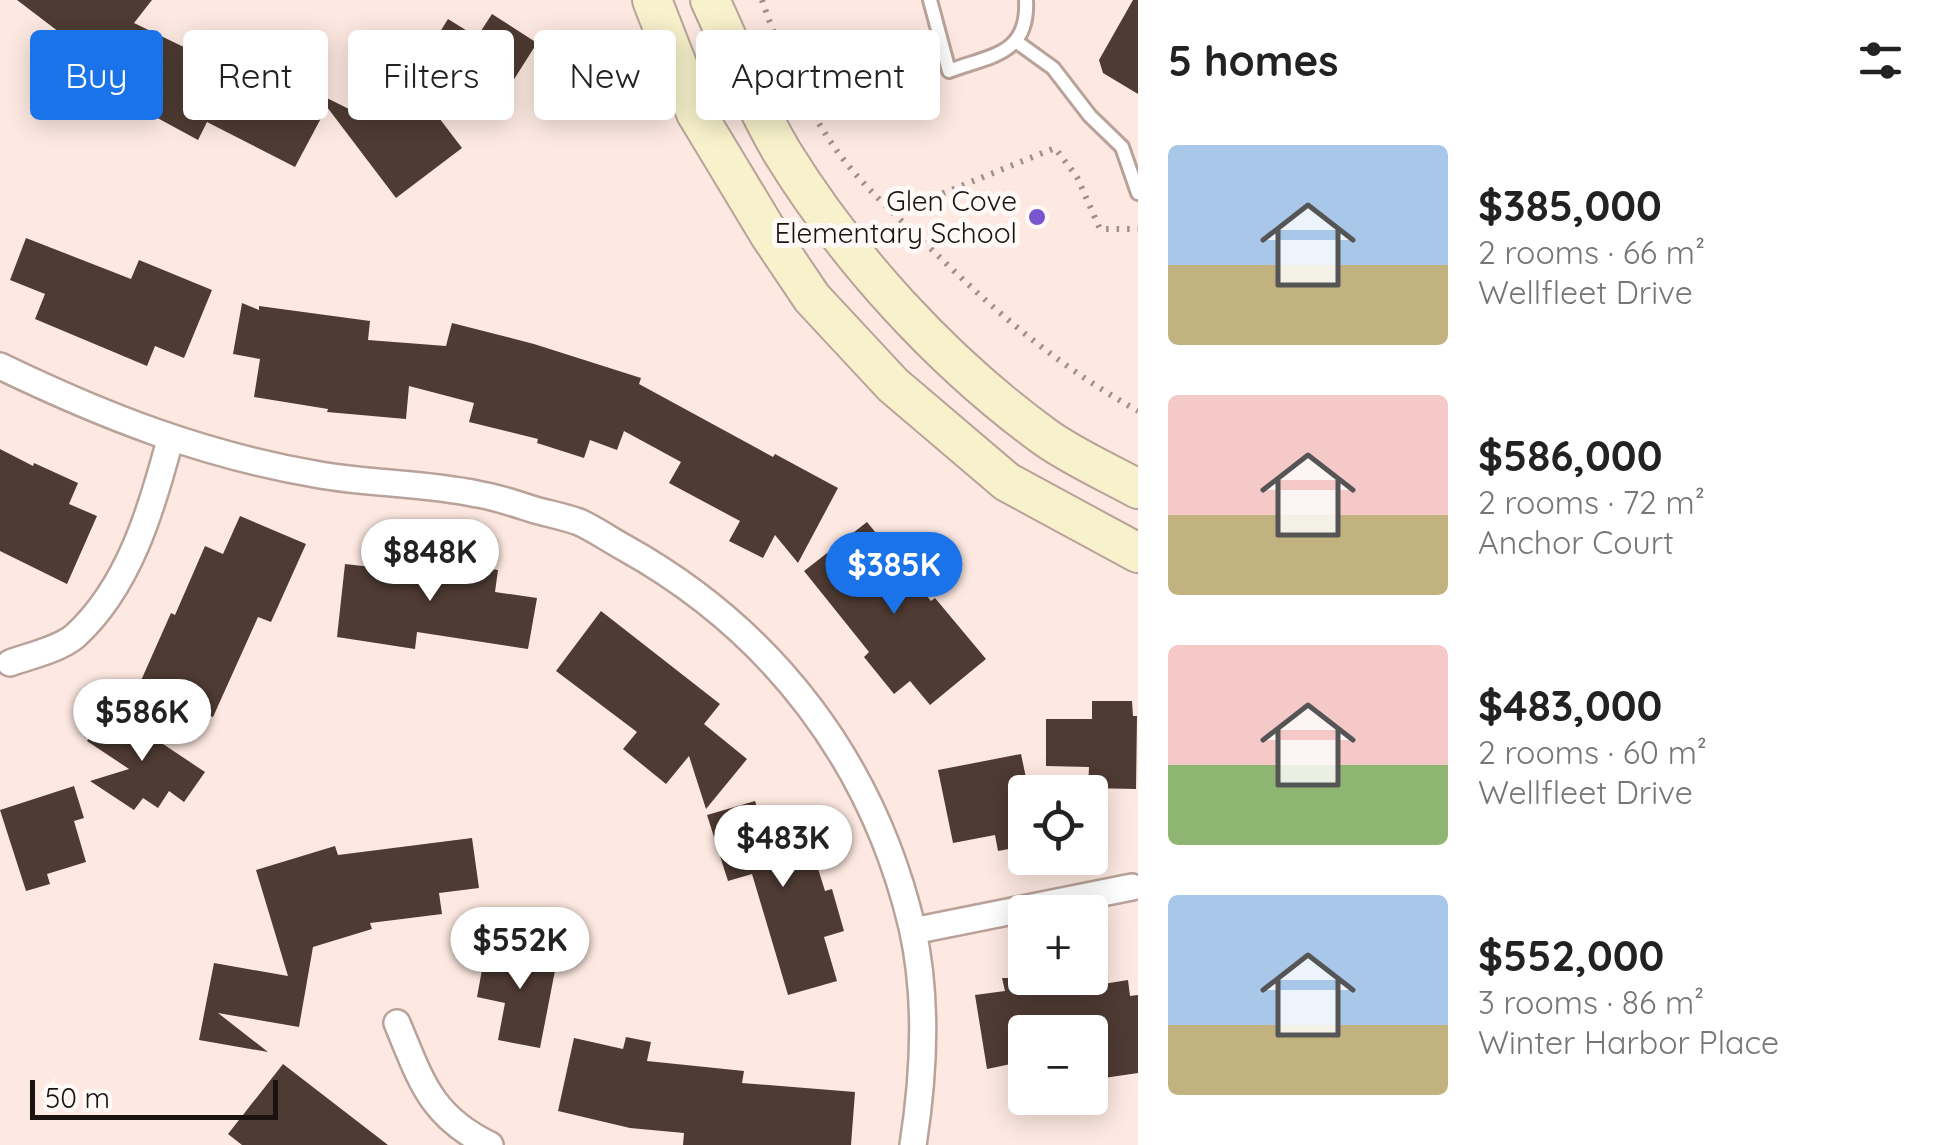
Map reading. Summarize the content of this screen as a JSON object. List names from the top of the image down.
{
  "places": ["Glen Cove Elementary School"],
  "scale_bar": "50 m",
  "page": {
    "heading": "5 homes",
    "chip": [
      "Buy",
      "Rent",
      "Filters",
      "New",
      "Apartment"
    ],
    "list": [
      {
        "name": "$385,000",
        "note": "2 rooms · 66 m² · Wellfleet Drive"
      },
      {
        "name": "$586,000",
        "note": "2 rooms · 72 m² · Anchor Court"
      },
      {
        "name": "$483,000",
        "note": "2 rooms · 60 m² · Wellfleet Drive"
      },
      {
        "name": "$552,000",
        "note": "3 rooms · 86 m² · Winter Harbor Place"
      }
    ],
    "price": [
      "$848K",
      "$385K",
      "$586K",
      "$483K",
      "$552K"
    ],
    "map_buttons": ["+", "−"],
    "scale": "50 m"
  }
}
